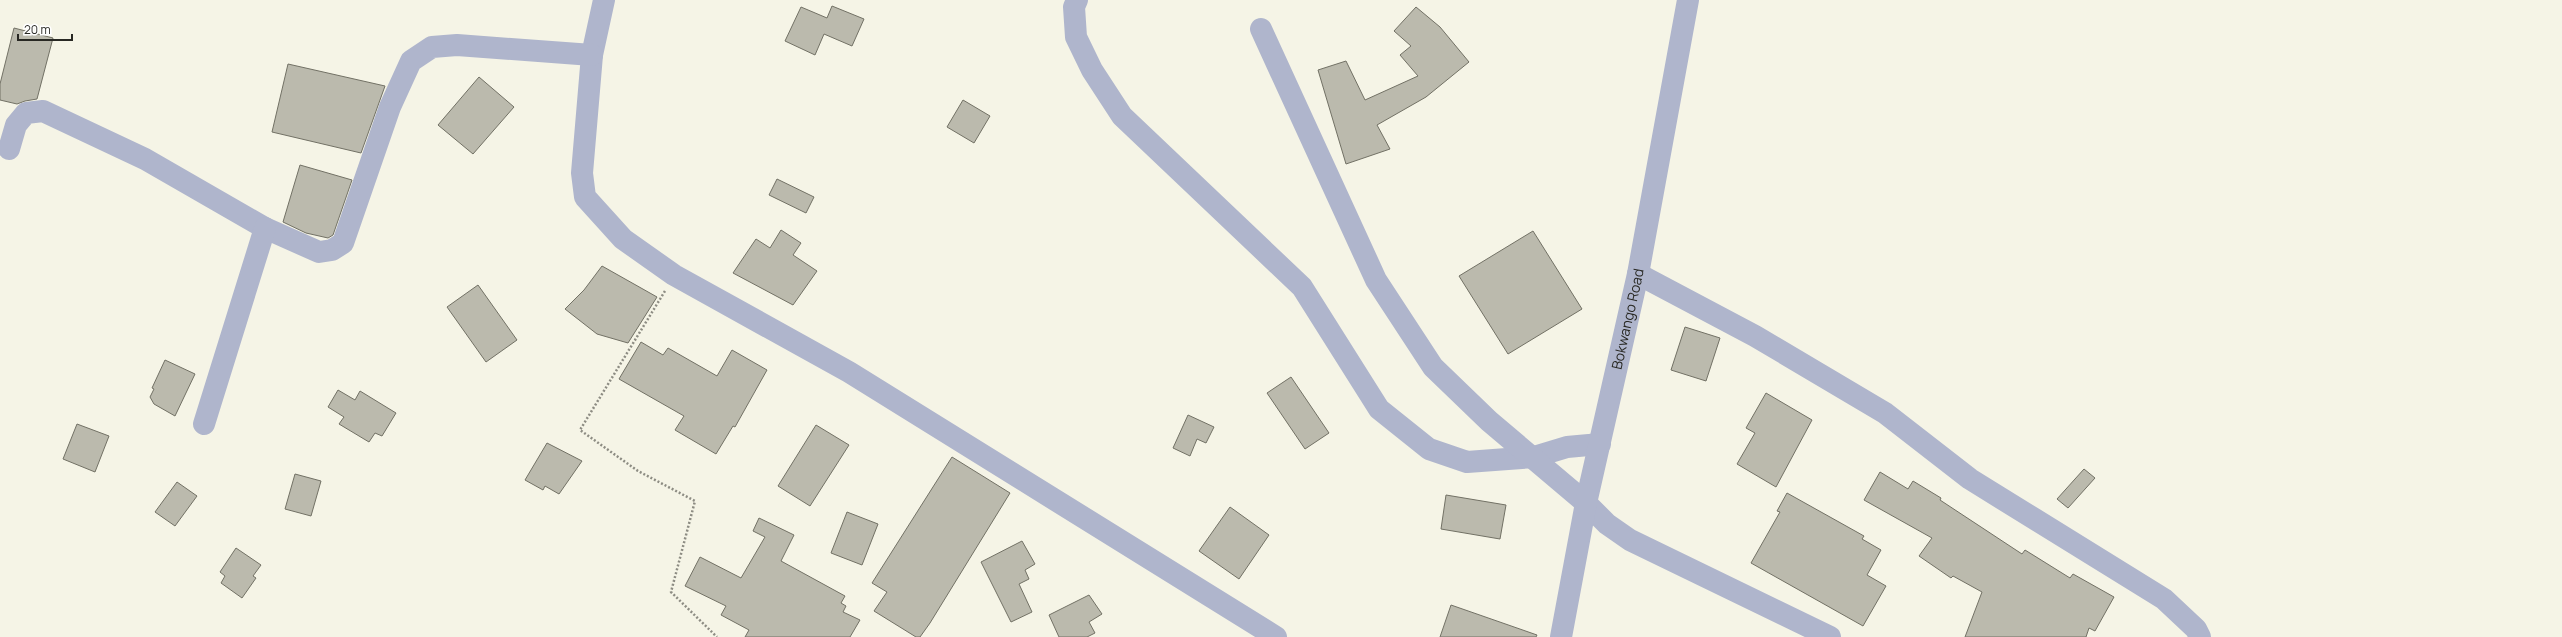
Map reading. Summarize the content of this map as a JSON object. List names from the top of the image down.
{
  "streets": {
    "street": ["Bokwango Road"]
  },
  "scale_bar": "20 m"
}
